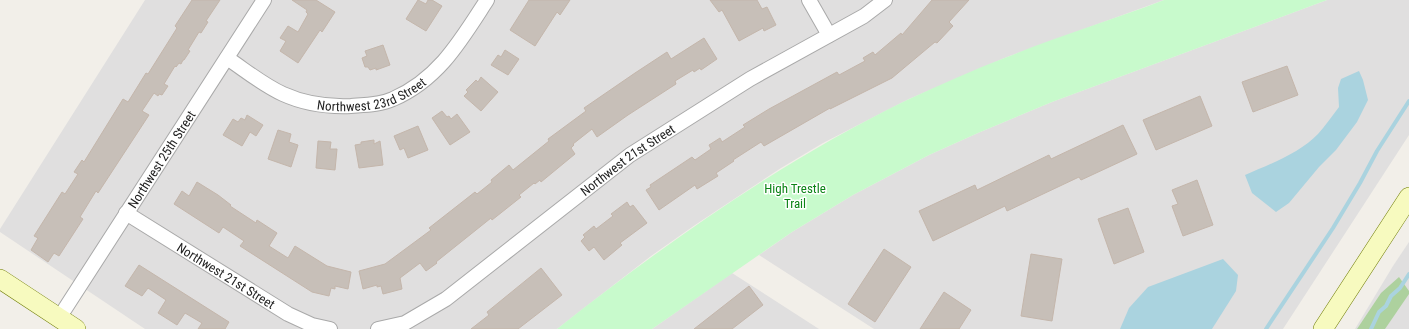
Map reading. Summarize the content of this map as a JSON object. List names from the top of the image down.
{
  "streets": {
    "street": ["Northwest 23rd Street", "Northwest 25th Street", "Northwest 21st Street"]
  },
  "crossings": [
    ["Northwest 23rd Street", "Northwest 25th Street"],
    ["Northwest 25th Street", "Northwest 21st Street"]
  ],
  "parks": ["High Trestle Trail"]
}
